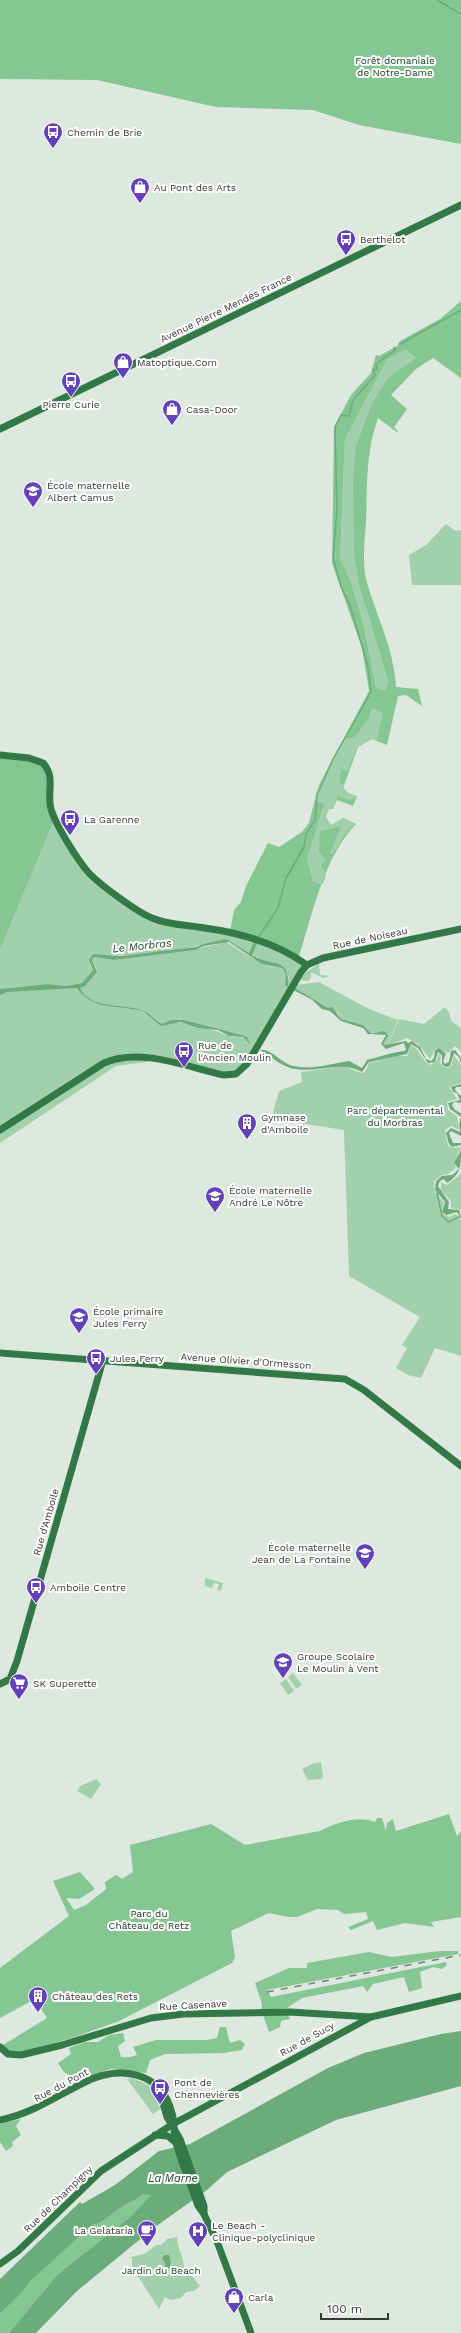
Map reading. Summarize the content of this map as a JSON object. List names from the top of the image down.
{
  "streets": {
    "street": [
      "Avenue Pierre Mendès France",
      "Rue de Noiseau",
      "Avenue Olivier d'Ormesson",
      "Rue d'Amboile",
      "Rue Casenave",
      "Rue de Sucy",
      "Rue du Pont",
      "Rue de Champigny"
    ]
  },
  "crossings": [
    ["Avenue Olivier d'Ormesson", "Rue d'Amboile"],
    ["Rue Casenave", "Rue de Sucy"],
    ["Rue de Sucy", "Rue du Pont"],
    ["Rue de Sucy", "Rue de Champigny"],
    ["Rue du Pont", "Rue de Champigny"]
  ],
  "water": ["Le Morbras", "La Marne"],
  "parks": [
    "Forêt domaniale de Notre-Dame",
    "Parc départemental du Morbras",
    "Parc du Château de Retz",
    "Jardin du Beach"
  ],
  "places": {
    "bus stop": [
      "Chemin de Brie",
      "Berthelot",
      "Pierre Curie",
      "La Garenne",
      "Rue de l'Ancien Moulin",
      "Jules Ferry",
      "Amboile Centre",
      "Pont de Chennevières"
    ],
    "shop": [
      "Au Pont des Arts",
      "Matoptique.Com",
      "Casa-Door",
      "Carla"
    ],
    "school or university": [
      "École maternelle Albert Camus",
      "École maternelle André Le Nôtre",
      "École primaire Jules Ferry",
      "École maternelle Jean de La Fontaine",
      "Groupe Scolaire Le Moulin à Vent"
    ],
    "building": ["Gymnase d'Amboile", "Château des Rets"],
    "supermarket": ["SK Superette"],
    "cafe": ["La Gelataria"],
    "hospital": ["Le Beach - Clinique-polyclinique"]
  },
  "scale_bar": "100 m"
}
